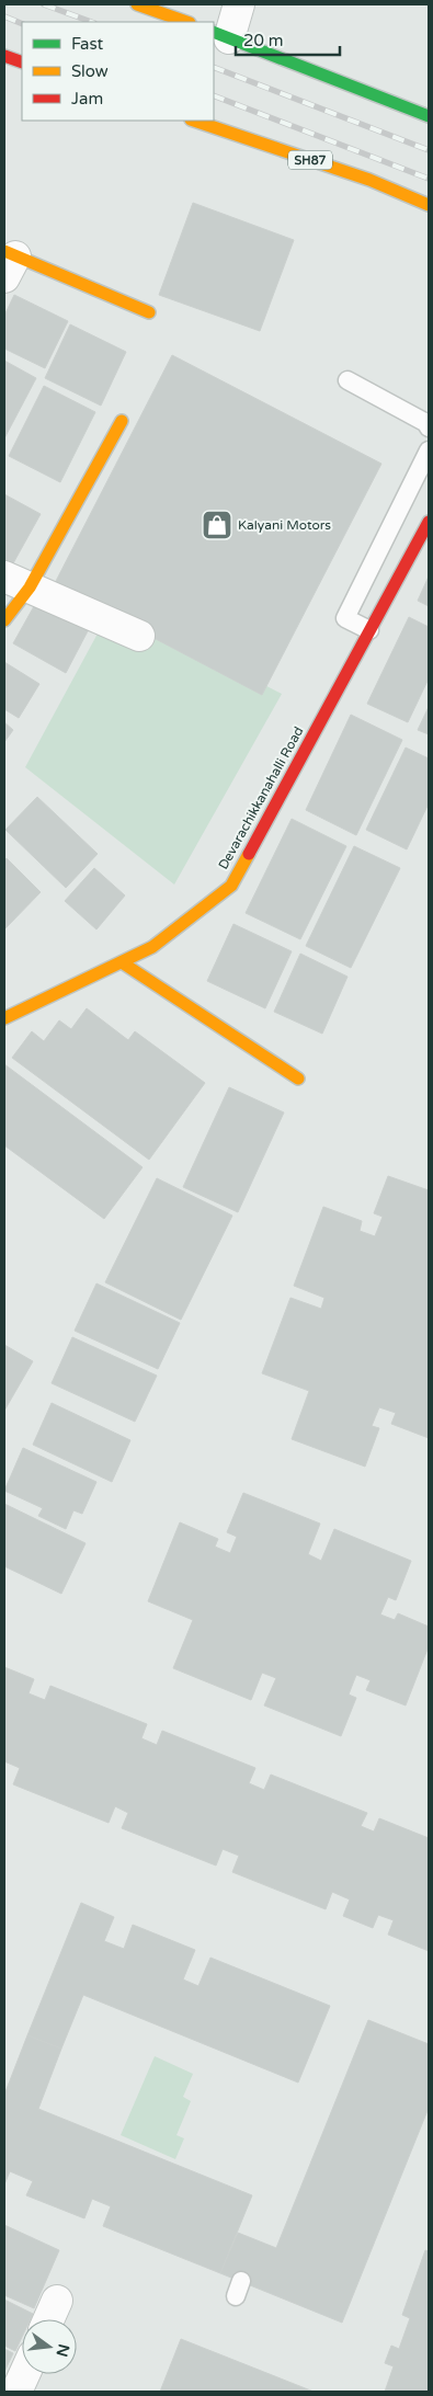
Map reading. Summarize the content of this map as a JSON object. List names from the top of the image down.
{
  "streets": {
    "street": ["SH87", "Devarachikkanahalli Road"]
  },
  "places": {
    "shop": ["Kalyani Motors"]
  },
  "legend": ["Fast", "Slow", "Jam"],
  "scale_bar": "20 m",
  "north": "right"
}
